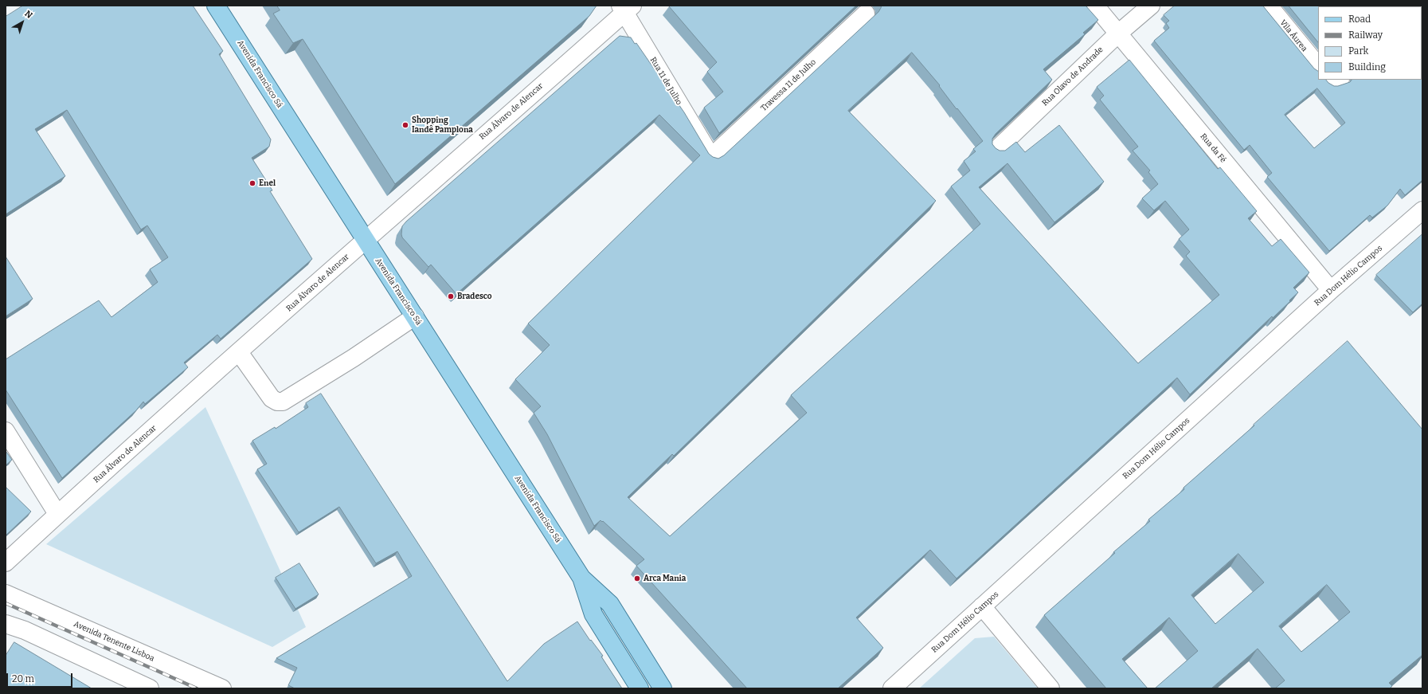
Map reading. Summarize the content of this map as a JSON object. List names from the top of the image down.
{
  "streets": {
    "main road": ["Avenida Francisco Sá"],
    "street": [
      "Vila Áurea",
      "Rua Olavo de Andrade",
      "Rua 11 de Julho",
      "Travessa 11 de Julho",
      "Rua Álvaro de Alencar",
      "Rua da Fé",
      "Rua Dom Hélio Campos",
      "Avenida Tenente Lisboa"
    ]
  },
  "crossings": [
    ["Avenida Francisco Sá", "Rua Álvaro de Alencar"],
    ["Rua Olavo de Andrade", "Rua da Fé"],
    ["Rua 11 de Julho", "Travessa 11 de Julho"],
    ["Rua 11 de Julho", "Rua Álvaro de Alencar"],
    ["Rua da Fé", "Rua Dom Hélio Campos"]
  ],
  "places": [
    "Shopping Iandê Pamplona",
    "Enel",
    "Bradesco",
    "Arca Mania"
  ],
  "legend": [
    "Road",
    "Railway",
    "Park",
    "Building"
  ],
  "scale_bar": "20 m",
  "north": "top right"
}
